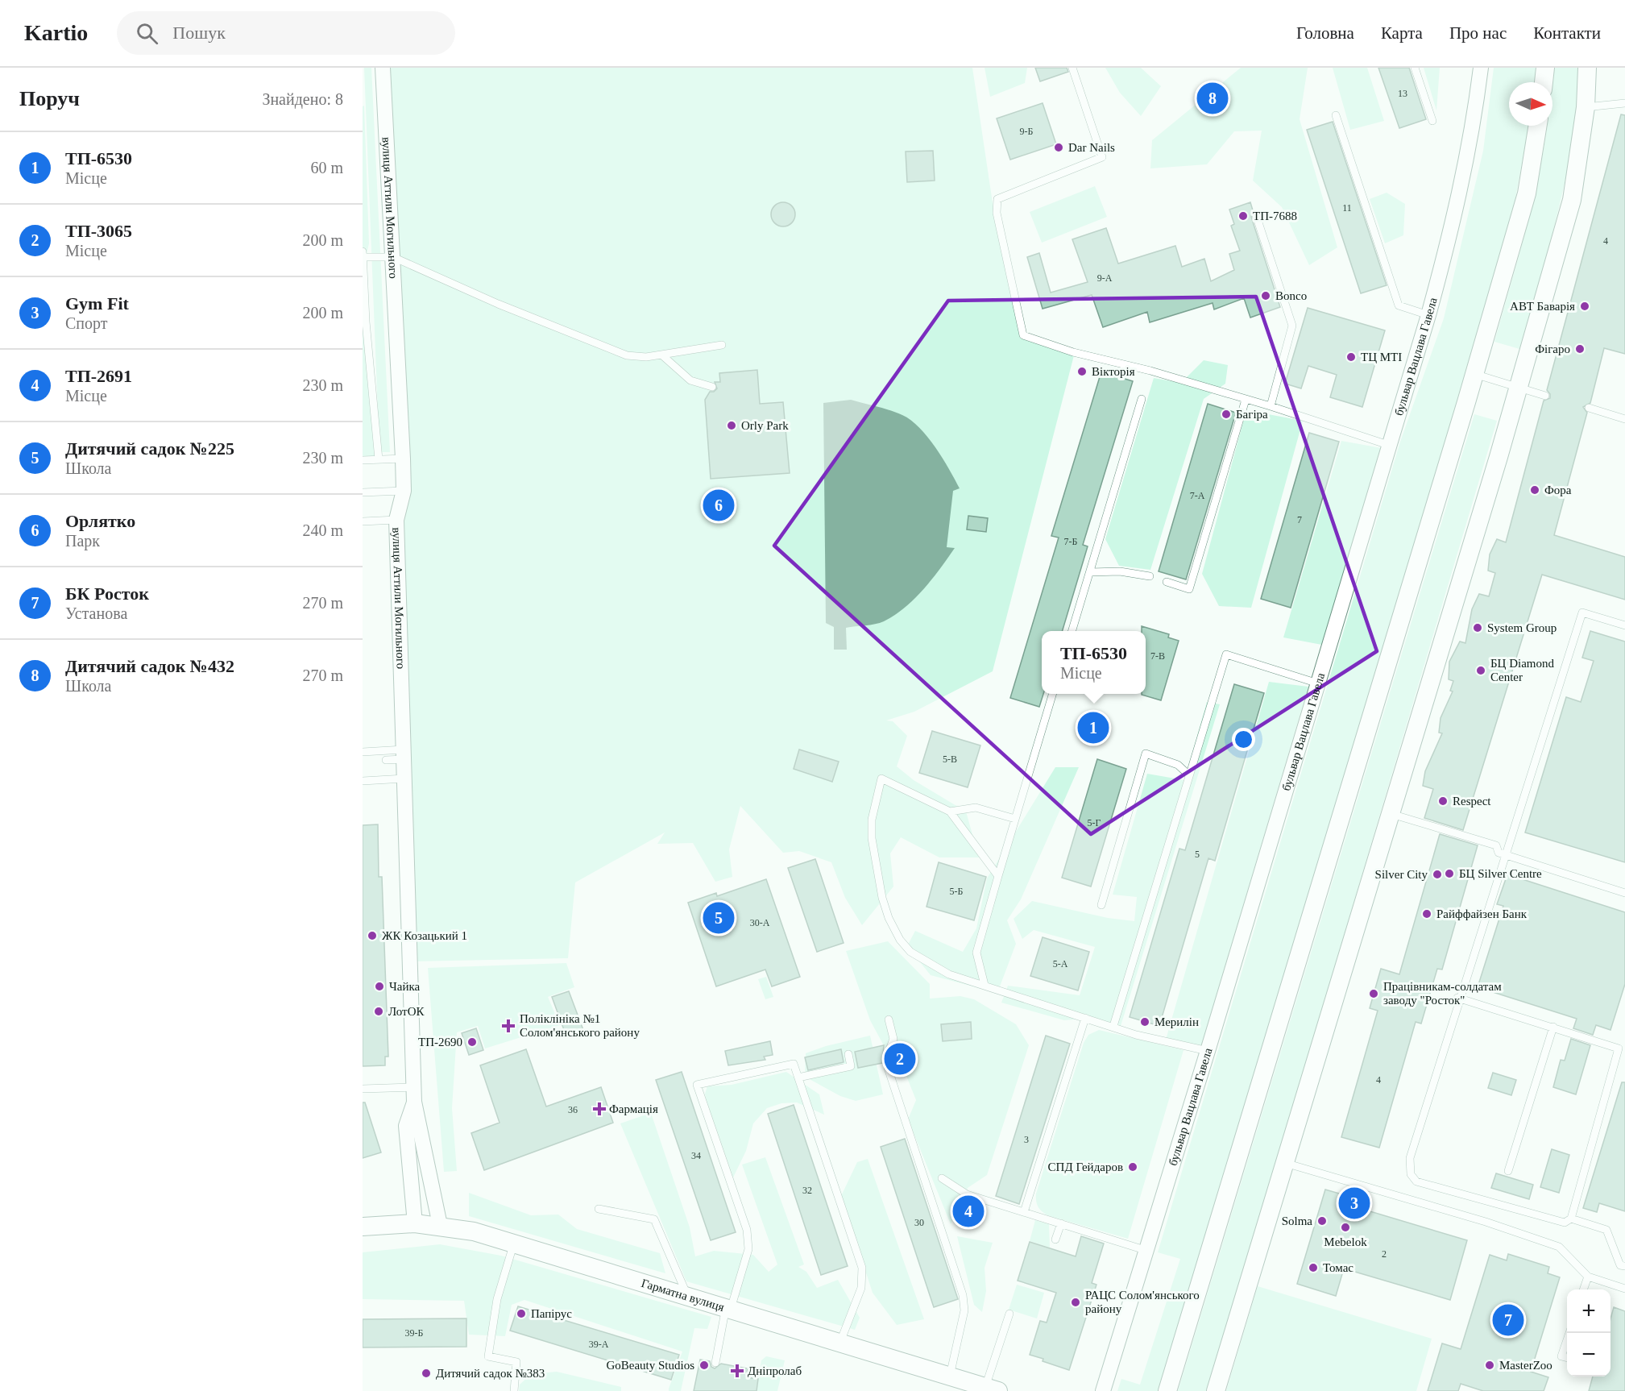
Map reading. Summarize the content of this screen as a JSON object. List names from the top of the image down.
{
  "streets": {
    "street": ["вулиця Аттили Могильного", "бульвар Вацлава Гавела", "Гарматна вулиця"]
  },
  "crossings": [
    ["вулиця Аттили Могильного", "Гарматна вулиця"]
  ],
  "places": {
    "other": [
      "Dar Nails",
      "ТП-7688",
      "Bonco",
      "АВТ Баварія",
      "Фігаро",
      "ТЦ MTI",
      "Вікторія",
      "Багіра",
      "Orly Park",
      "Фора",
      "System Group",
      "БЦ Diamond Center",
      "Respect",
      "БЦ Silver Centre",
      "Silver City",
      "Райффайзен Банк",
      "ЖК Козацький 1",
      "Чайка",
      "Працівникам-солдатам заводу \"Росток\"",
      "ЛотОК",
      "Мерилін",
      "ТП-2690",
      "СПД Гейдаров",
      "Solma",
      "Mebelok",
      "Томас",
      "РАЦС Солом'янського району",
      "Папірус",
      "GoBeauty Studios",
      "MasterZoo",
      "Дитячий садок №383"
    ],
    "health": ["Поліклініка №1 Солом'янського району", "Фармація", "Дніпролаб"]
  },
  "house_numbers": [
    "13",
    "9-Б",
    "11",
    "4",
    "9-А",
    "7-А",
    "7",
    "7-Б",
    "7-В",
    "5-В",
    "5-Г",
    "5",
    "5-Б",
    "30-А",
    "5-А",
    "4",
    "36",
    "3",
    "34",
    "32",
    "30",
    "2",
    "39-Б",
    "39-А"
  ],
  "north": "right",
  "page": {
    "header": "Kartio",
    "search": "Пошук",
    "nav": [
      "Головна",
      "Карта",
      "Про нас",
      "Контакти"
    ],
    "heading": ["Поруч", "Знайдено: 8"],
    "pins": [
      "8",
      "6",
      "1",
      "5",
      "2",
      "3",
      "4",
      "7"
    ],
    "list": [
      {
        "mark": "1",
        "name": "ТП-6530",
        "note": "Місце",
        "value": "60 m"
      },
      {
        "mark": "2",
        "name": "ТП-3065",
        "note": "Місце",
        "value": "200 m"
      },
      {
        "mark": "3",
        "name": "Gym Fit",
        "note": "Спорт",
        "value": "200 m"
      },
      {
        "mark": "4",
        "name": "ТП-2691",
        "note": "Місце",
        "value": "230 m"
      },
      {
        "mark": "5",
        "name": "Дитячий садок №225",
        "note": "Школа",
        "value": "230 m"
      },
      {
        "mark": "6",
        "name": "Орлятко",
        "note": "Парк",
        "value": "240 m"
      },
      {
        "mark": "7",
        "name": "БК Росток",
        "note": "Установа",
        "value": "270 m"
      },
      {
        "mark": "8",
        "name": "Дитячий садок №432",
        "note": "Школа",
        "value": "270 m"
      }
    ],
    "popup": ["ТП-6530", "Місце"],
    "map_buttons": ["+", "−"]
  }
}
